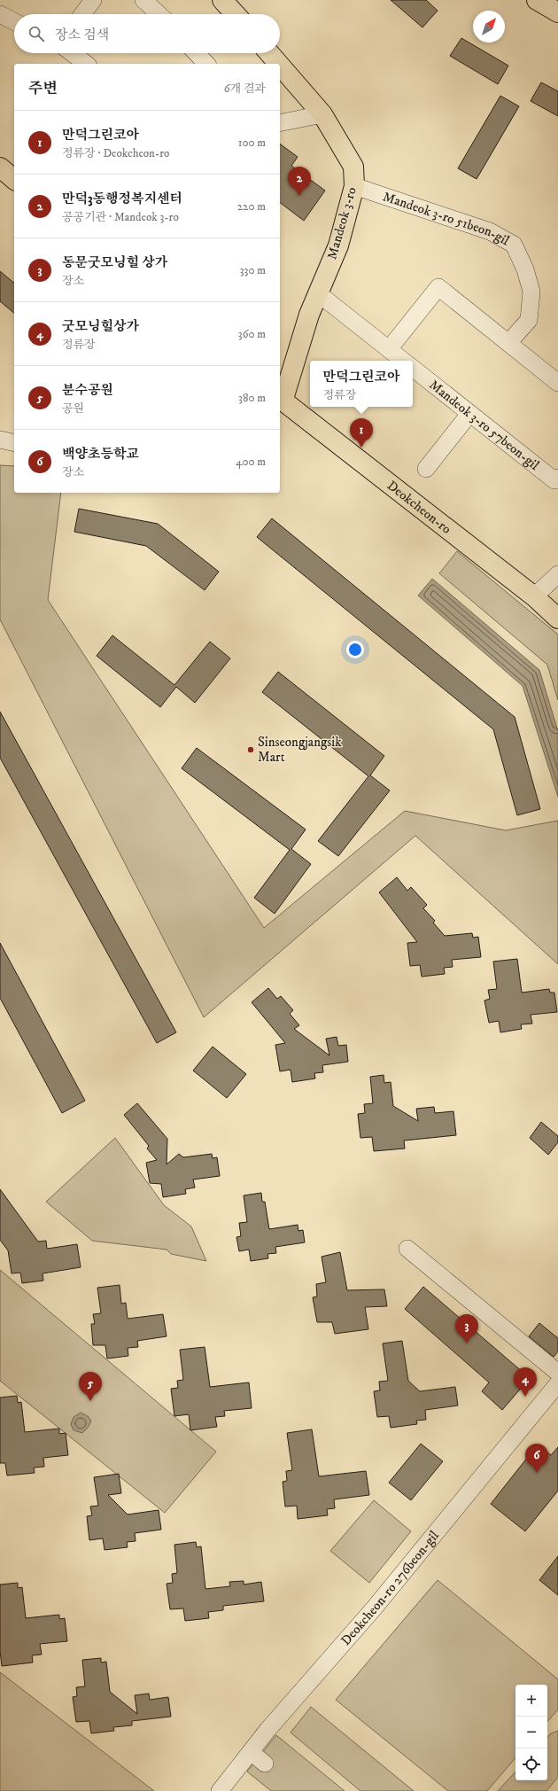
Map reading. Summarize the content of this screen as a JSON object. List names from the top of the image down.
{
  "streets": {
    "main road": ["Mandeok 3-ro", "Deokcheon-ro"],
    "street": ["Mandeok 3-ro 51beon-gil", "Mandeok 3-ro 57beon-gil", "Deokcheon-ro 276beon-gil"]
  },
  "crossings": [
    ["Mandeok 3-ro 51beon-gil", "Mandeok 3-ro"],
    ["Mandeok 3-ro", "Deokcheon-ro"]
  ],
  "places": ["Sinseongjangsik Mart"],
  "north": "top right",
  "page": {
    "search": "장소 검색",
    "heading": ["주변", "6개 결과"],
    "list": [
      {
        "mark": "1",
        "name": "만덕그린코아",
        "note": "정류장 · Deokcheon-ro",
        "value": "100 m"
      },
      {
        "mark": "2",
        "name": "만덕3동행정복지센터",
        "note": "공공기관 · Mandeok 3-ro",
        "value": "220 m"
      },
      {
        "mark": "3",
        "name": "동문굿모닝힐 상가",
        "note": "장소",
        "value": "330 m"
      },
      {
        "mark": "4",
        "name": "굿모닝힐상가",
        "note": "정류장",
        "value": "360 m"
      },
      {
        "mark": "5",
        "name": "분수공원",
        "note": "공원",
        "value": "380 m"
      },
      {
        "mark": "6",
        "name": "백양초등학교",
        "note": "장소",
        "value": "400 m"
      }
    ],
    "pins": [
      "2",
      "1",
      "3",
      "4",
      "5",
      "6"
    ],
    "popup": ["만덕그린코아", "정류장"],
    "map_buttons": ["+", "−"]
  }
}
